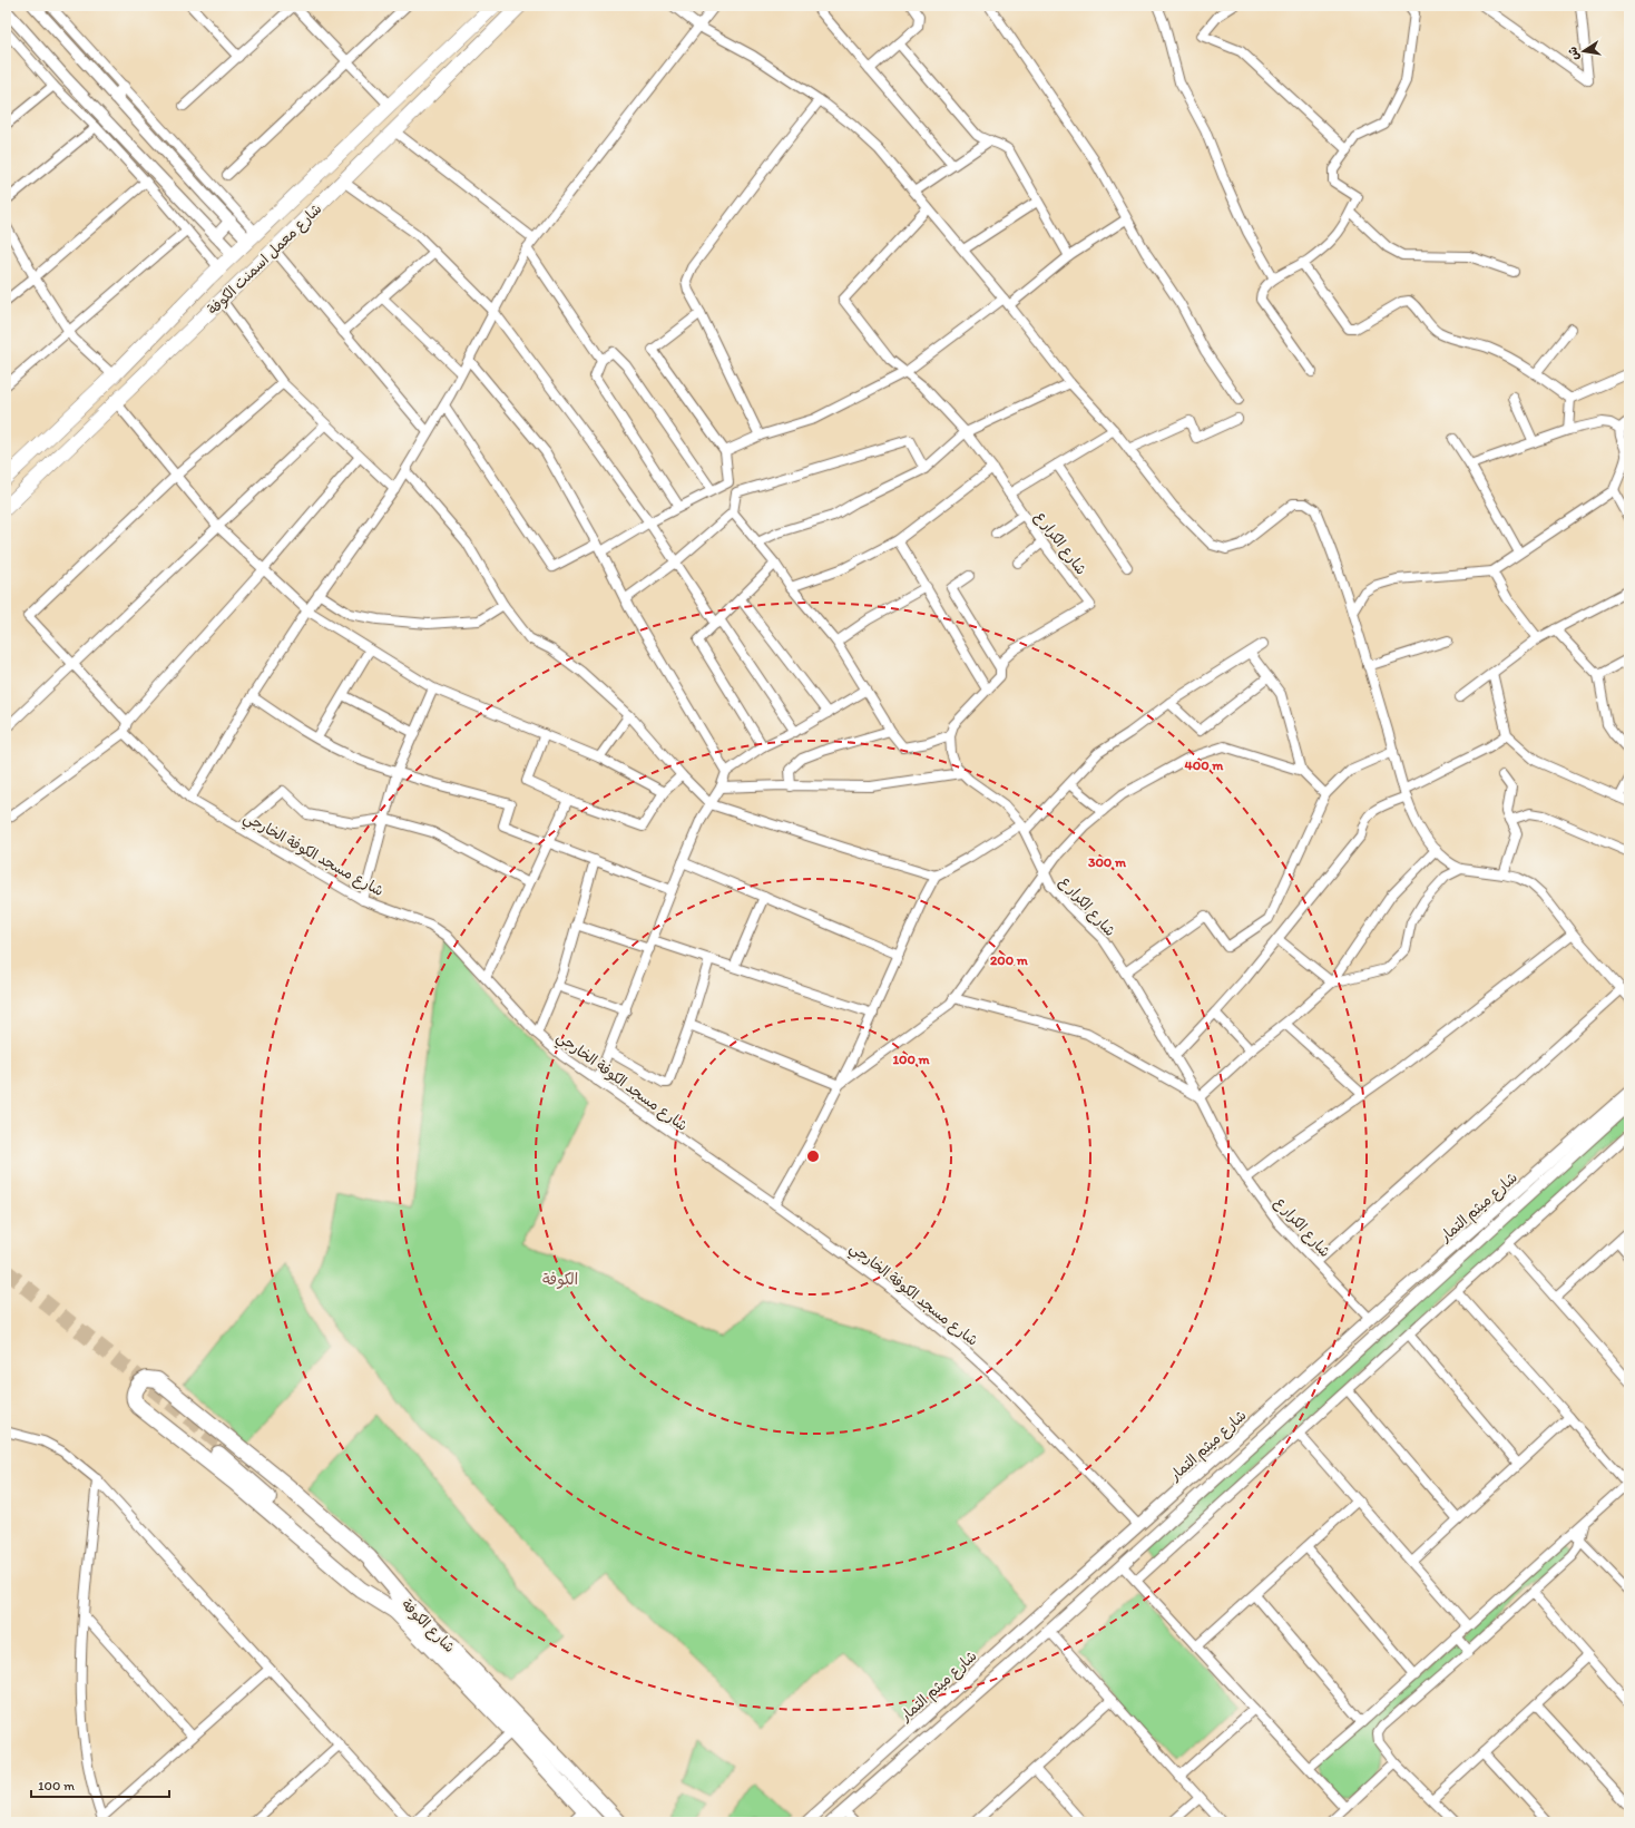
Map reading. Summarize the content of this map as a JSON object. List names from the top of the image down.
{
  "streets": {
    "highway": ["شارع الكوفة"],
    "main road": ["شارع معمل اسمنت الكوفة"],
    "street": ["شارع الكرار ع", "شارع مسجد الكوفة الخارجي", "شارع ميثم التمار"]
  },
  "crossings": [
    ["شارع الكرار ع", "شارع ميثم التمار"],
    ["شارع مسجد الكوفة الخارجي", "شارع ميثم التمار"]
  ],
  "districts": ["الكوفة"],
  "scale_bar": "100 m",
  "north": "left",
  "rings": [
    "400 m",
    "300 m",
    "200 m",
    "100 m"
  ]
}
